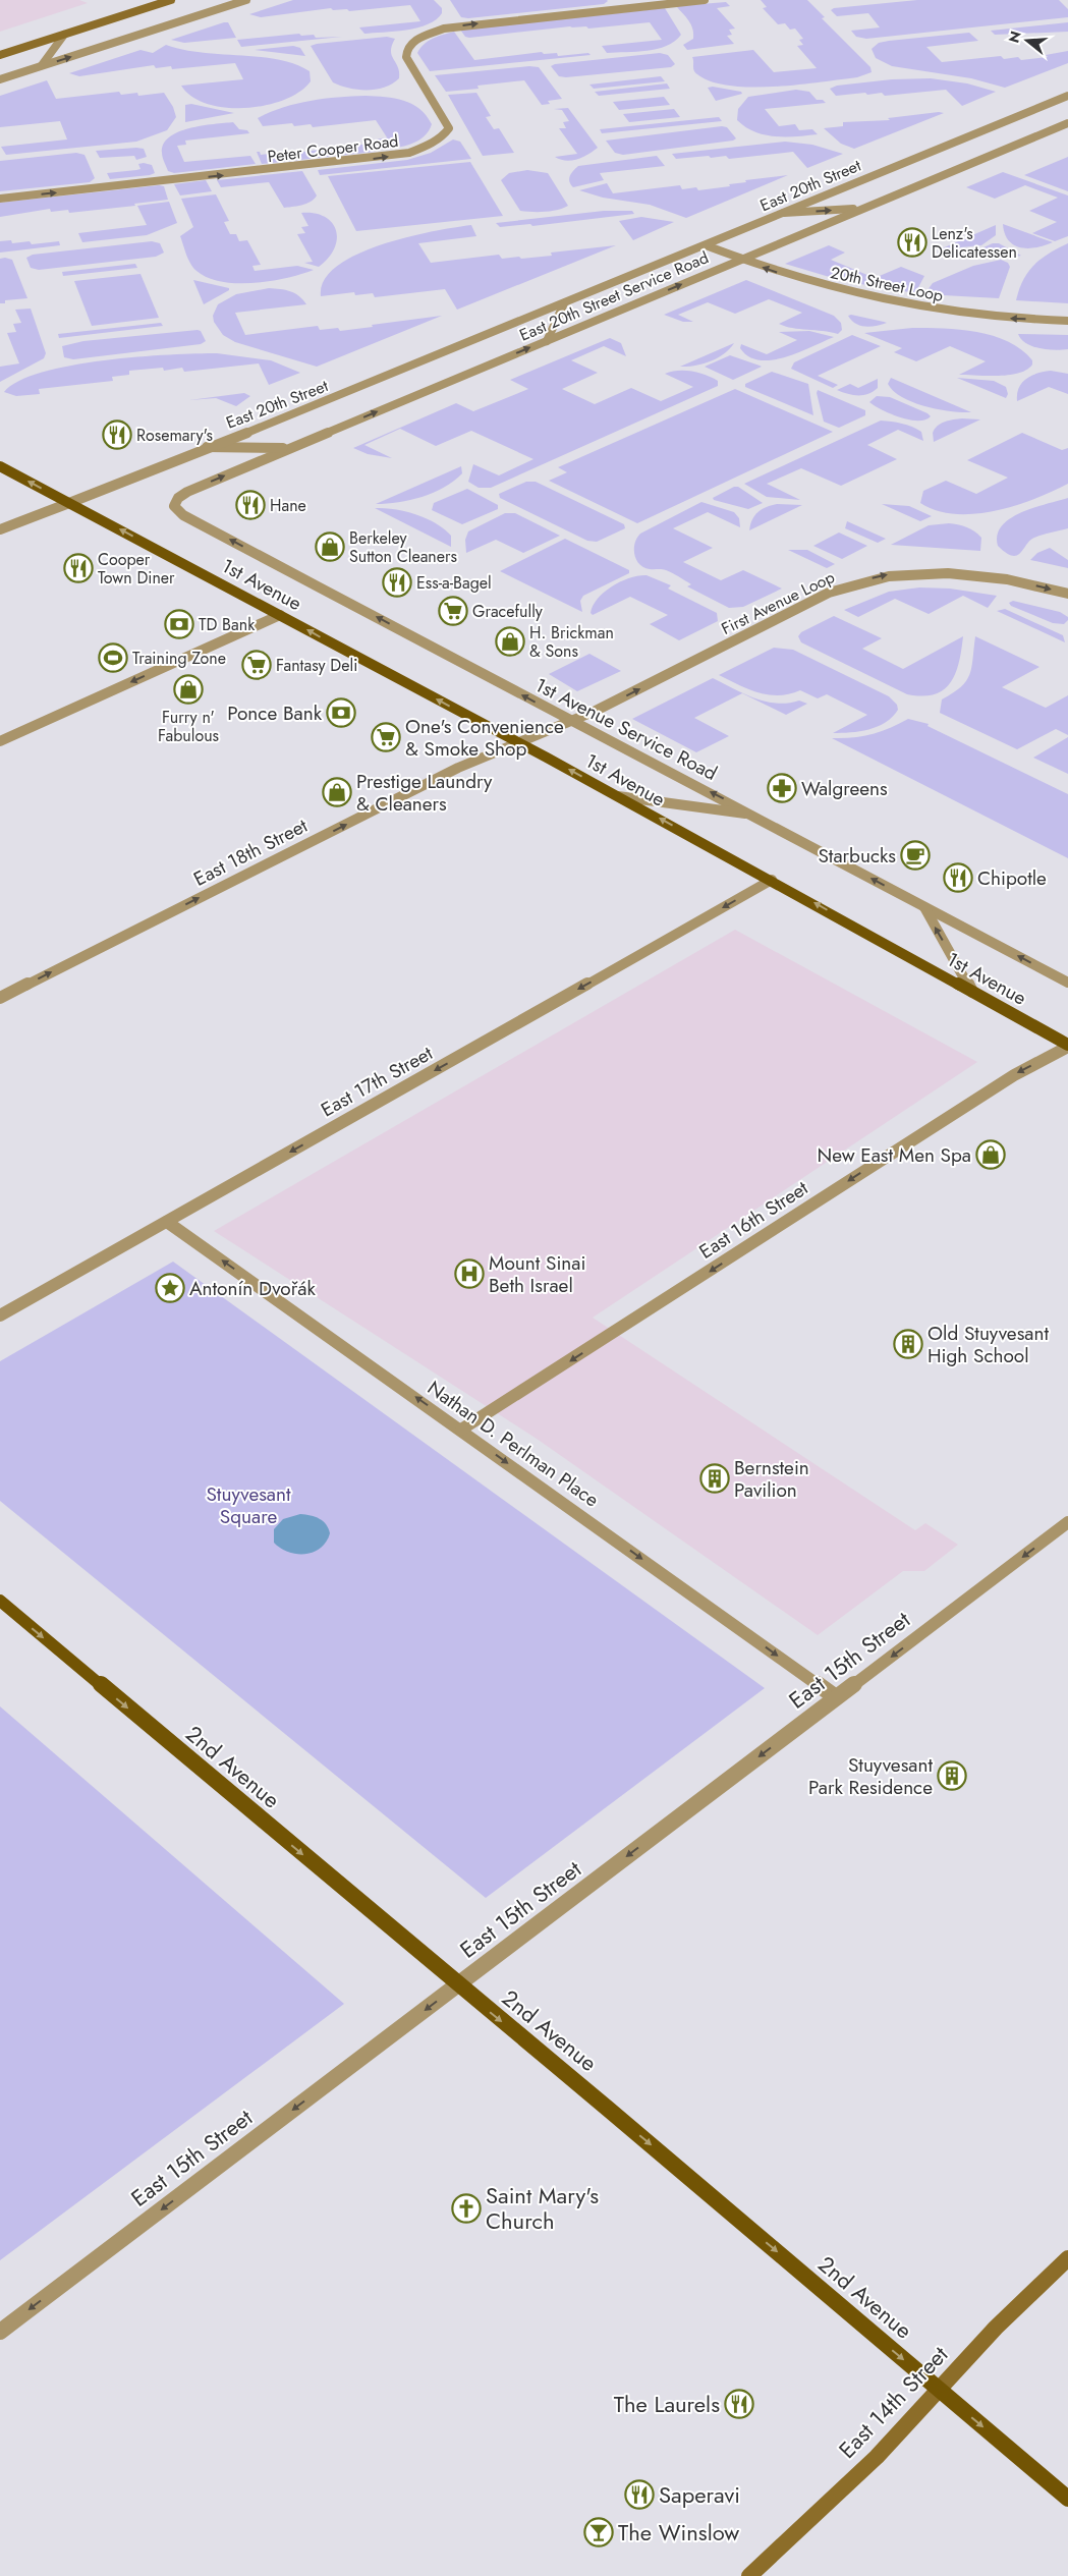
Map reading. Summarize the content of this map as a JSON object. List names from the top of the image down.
{
  "streets": {
    "main road": ["1st Avenue", "2nd Avenue", "East 14th Street"],
    "street": [
      "Peter Cooper Road",
      "East 20th Street",
      "20th Street Loop",
      "East 20th Street Service Road",
      "First Avenue Loop",
      "1st Avenue Service Road",
      "East 18th Street",
      "East 17th Street",
      "East 16th Street",
      "Nathan D. Perlman Place",
      "East 15th Street"
    ]
  },
  "crossings": [
    ["East 20th Street", "20th Street Loop"],
    ["East 20th Street", "1st Avenue"],
    ["20th Street Loop", "East 20th Street Service Road"],
    ["East 20th Street Service Road", "1st Avenue Service Road"],
    ["1st Avenue", "First Avenue Loop"],
    ["1st Avenue", "East 18th Street"],
    ["1st Avenue", "East 17th Street"],
    ["1st Avenue", "East 16th Street"],
    ["First Avenue Loop", "1st Avenue Service Road"],
    ["First Avenue Loop", "East 18th Street"],
    ["East 17th Street", "Nathan D. Perlman Place"],
    ["East 16th Street", "Nathan D. Perlman Place"],
    ["Nathan D. Perlman Place", "East 15th Street"],
    ["East 15th Street", "2nd Avenue"],
    ["2nd Avenue", "East 14th Street"]
  ],
  "one_way": [
    "Peter Cooper Road",
    "20th Street Loop",
    "East 20th Street Service Road",
    "1st Avenue",
    "First Avenue Loop",
    "1st Avenue Service Road",
    "East 18th Street",
    "East 17th Street",
    "East 16th Street",
    "East 15th Street",
    "2nd Avenue"
  ],
  "parks": ["Stuyvesant Square"],
  "places": {
    "restaurant": [
      "Lenz's Delicatessen",
      "Rosemary's",
      "Hane",
      "Cooper Town Diner",
      "Ess-a-Bagel",
      "Chipotle",
      "The Laurels",
      "Saperavi"
    ],
    "shop": [
      "Berkeley Sutton Cleaners",
      "H. Brickman & Sons",
      "Furry n' Fabulous",
      "Prestige Laundry & Cleaners",
      "New East Men Spa"
    ],
    "supermarket": ["Gracefully", "Fantasy Deli", "One's Convenience & Smoke Shop"],
    "bank": ["TD Bank", "Ponce Bank"],
    "sports": ["Training Zone"],
    "pharmacy": ["Walgreens"],
    "cafe": ["Starbucks"],
    "hospital": ["Mount Sinai Beth Israel"],
    "place": ["Antonín Dvořák"],
    "building": ["Old Stuyvesant High School", "Bernstein Pavilion", "Stuyvesant Park Residence"],
    "church": ["Saint Mary's Church"],
    "bar": ["The Winslow"]
  },
  "north": "left"
}
